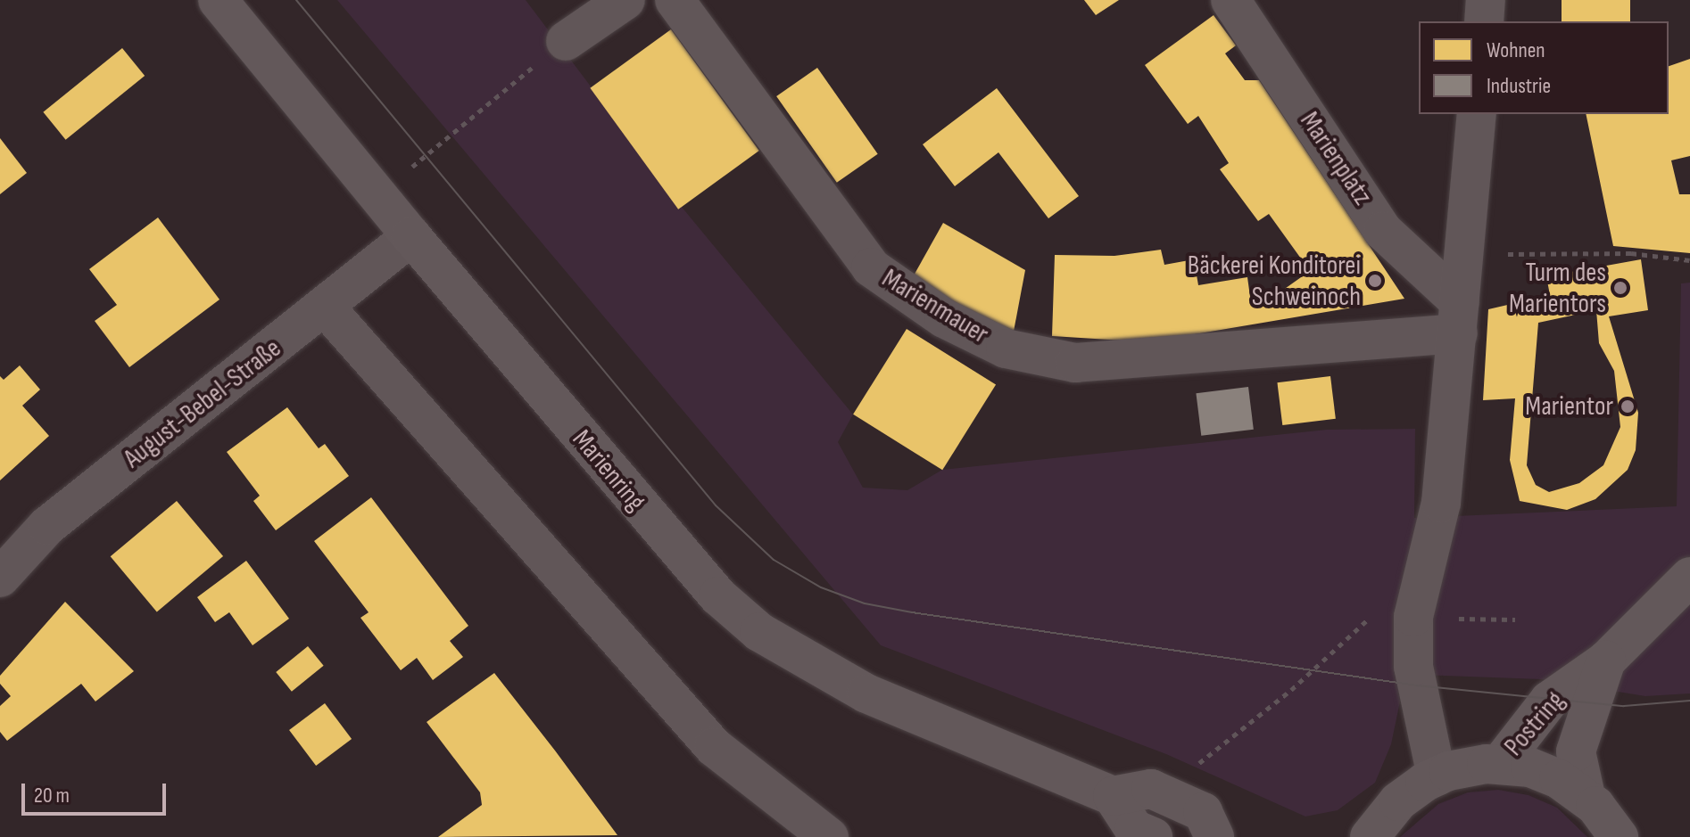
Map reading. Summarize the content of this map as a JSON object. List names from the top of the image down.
{
  "streets": {
    "main road": ["Marienring", "Postring"],
    "street": ["Marienplatz", "Marienmauer", "August-Bebel-Straße"]
  },
  "crossings": [
    ["Marienplatz", "Marienmauer"],
    ["August-Bebel-Straße", "Marienring"]
  ],
  "places": ["Bäckerei Konditorei Schweinoch", "Turm des Marientors", "Marientor"],
  "legend": ["Wohnen", "Industrie"],
  "scale_bar": "20 m"
}
